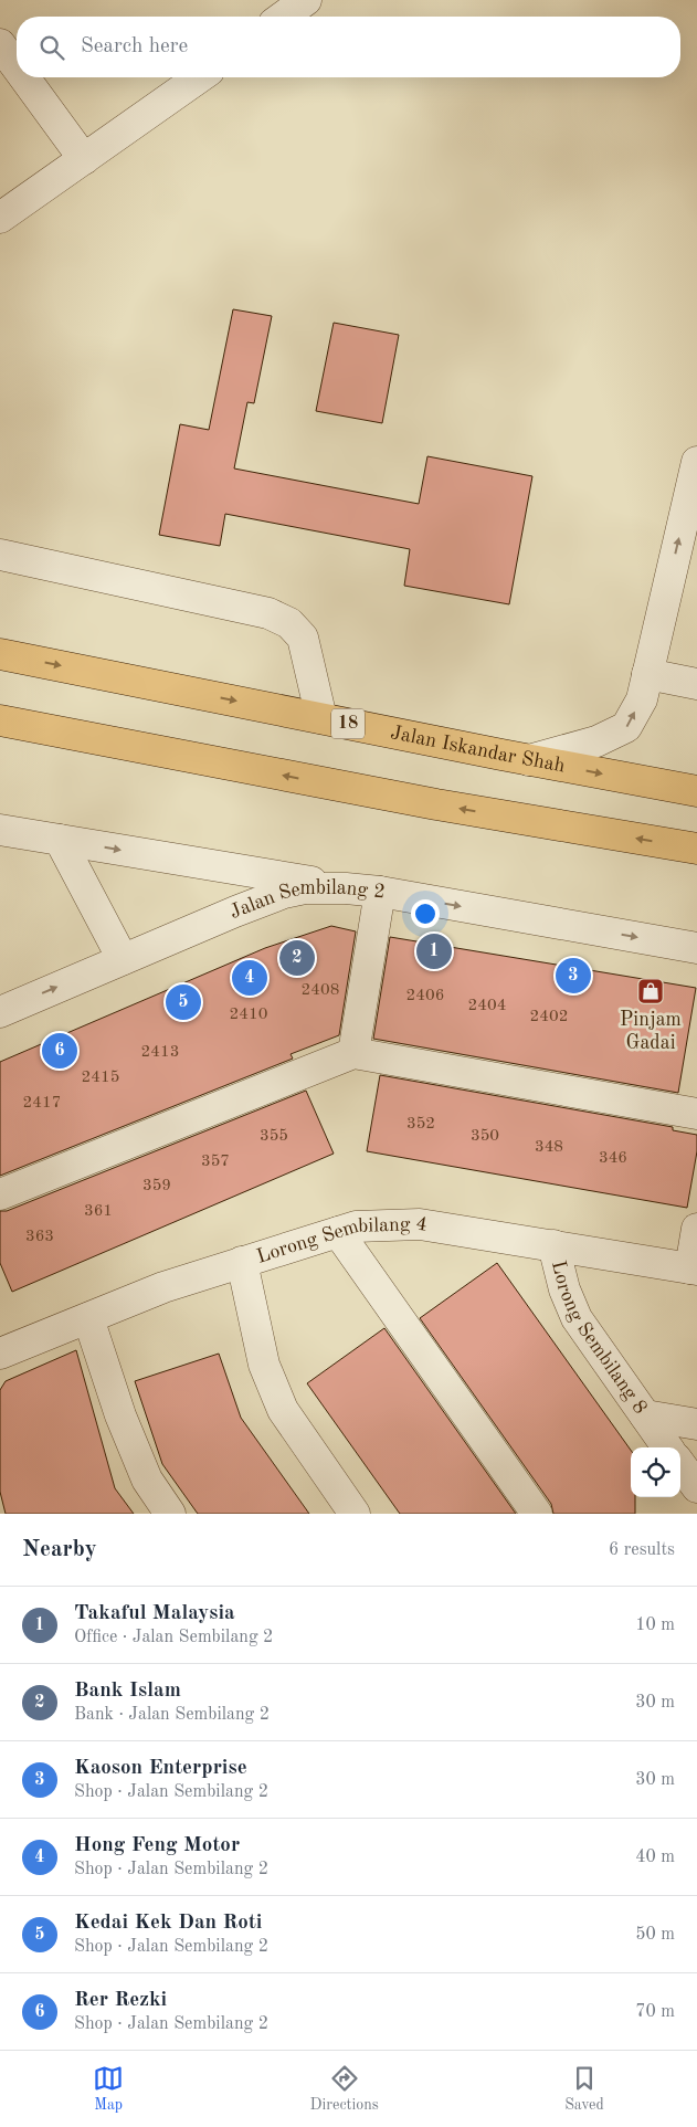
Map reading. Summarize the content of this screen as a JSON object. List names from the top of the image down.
{
  "streets": {
    "main road": ["18", "Jalan Iskandar Shah"],
    "street": ["Jalan Sembilang 2", "Lorong Sembilang 4", "Lorong Sembilang 8"]
  },
  "crossings": [
    ["Lorong Sembilang 4", "Lorong Sembilang 8"]
  ],
  "places": {
    "shop": ["Pinjam Gadai"]
  },
  "house_numbers": [
    "2408",
    "2406",
    "2404",
    "2410",
    "2402",
    "2413",
    "2415",
    "2417",
    "352",
    "355",
    "350",
    "348",
    "346",
    "357",
    "359",
    "361",
    "363"
  ],
  "page": {
    "search": "Search here",
    "pins": [
      "1",
      "2",
      "3",
      "4",
      "5",
      "6"
    ],
    "heading": ["Nearby", "6 results"],
    "list": [
      {
        "mark": "1",
        "name": "Takaful Malaysia",
        "note": "Office · Jalan Sembilang 2",
        "value": "10 m"
      },
      {
        "mark": "2",
        "name": "Bank Islam",
        "note": "Bank · Jalan Sembilang 2",
        "value": "30 m"
      },
      {
        "mark": "3",
        "name": "Kaoson Enterprise",
        "note": "Shop · Jalan Sembilang 2",
        "value": "30 m"
      },
      {
        "mark": "4",
        "name": "Hong Feng Motor",
        "note": "Shop · Jalan Sembilang 2",
        "value": "40 m"
      },
      {
        "mark": "5",
        "name": "Kedai Kek Dan Roti",
        "note": "Shop · Jalan Sembilang 2",
        "value": "50 m"
      },
      {
        "mark": "6",
        "name": "Rer Rezki",
        "note": "Shop · Jalan Sembilang 2",
        "value": "70 m"
      }
    ],
    "nav": ["Map", "Directions", "Saved"]
  }
}
